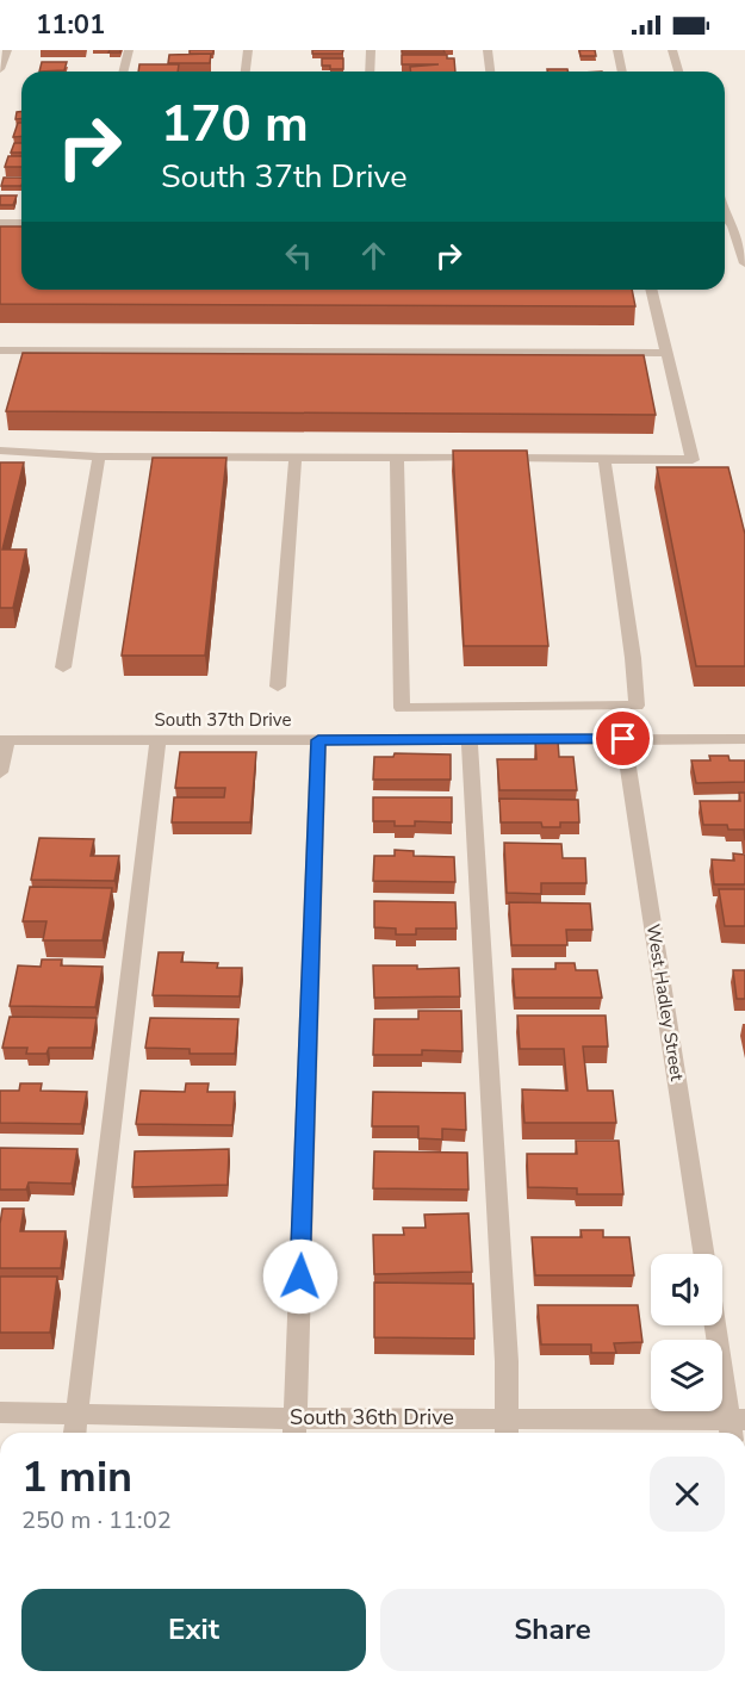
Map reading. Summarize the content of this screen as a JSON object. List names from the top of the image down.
{
  "streets": {
    "street": ["South 37th Drive", "West Hadley Street", "South 36th Drive"]
  },
  "crossings": [
    ["South 37th Drive", "West Hadley Street"]
  ],
  "page": {
    "status": "11:01",
    "turn": ["170 m", "South 37th Drive"],
    "heading": ["1 min", "250 m · 11:02"],
    "buttons": ["Exit", "Share"]
  }
}
